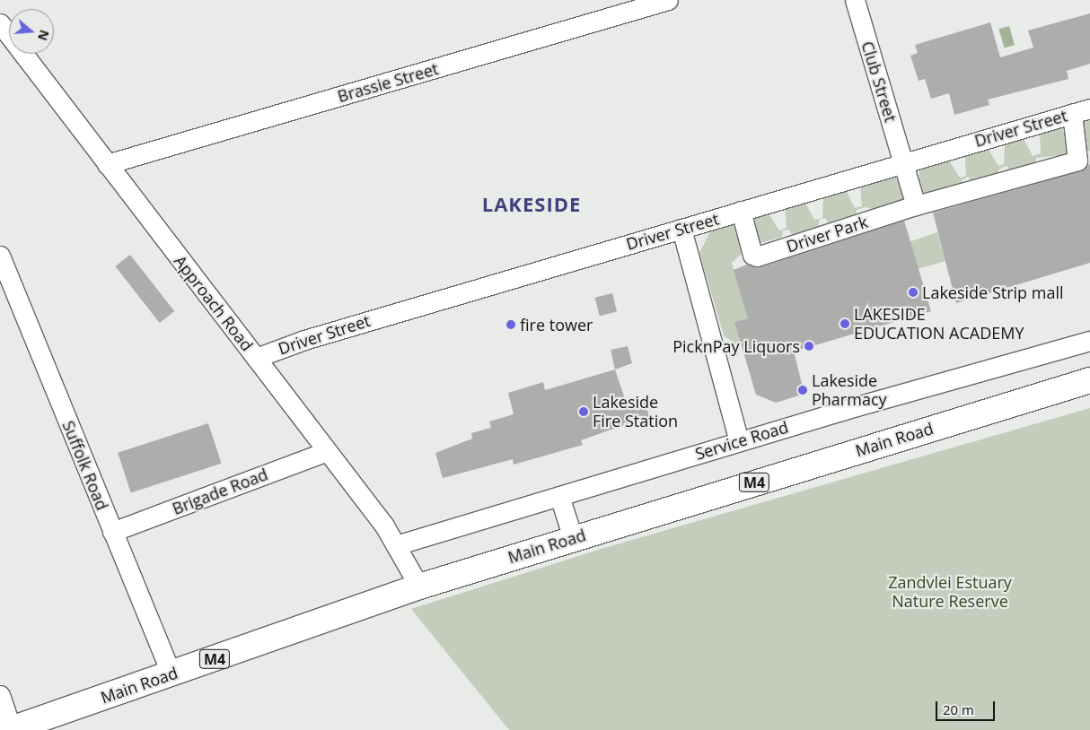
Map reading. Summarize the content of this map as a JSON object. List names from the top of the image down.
{
  "streets": {
    "main road": ["Main Road", "M4"],
    "street": [
      "Club Street",
      "Brassie Street",
      "Driver Street",
      "Driver Park",
      "Approach Road",
      "Service Road",
      "Suffolk Road",
      "Brigade Road"
    ]
  },
  "crossings": [
    ["Club Street", "Driver Street"],
    ["Club Street", "Driver Park"],
    ["Brassie Street", "Approach Road"],
    ["Driver Street", "Driver Park"],
    ["Driver Street", "Approach Road"],
    ["Approach Road", "Main Road"],
    ["Approach Road", "Service Road"],
    ["Approach Road", "Brigade Road"],
    ["Main Road", "Suffolk Road"],
    ["Suffolk Road", "Brigade Road"]
  ],
  "districts": ["LAKESIDE"],
  "parks": ["Zandvlei Estuary Nature Reserve"],
  "places": [
    "Lakeside Strip mall",
    "LAKESIDE EDUCATION ACADEMY",
    "fire tower",
    "PicknPay Liquors",
    "Lakeside Pharmacy",
    "Lakeside Fire Station"
  ],
  "scale_bar": "20 m",
  "north": "right"
}
